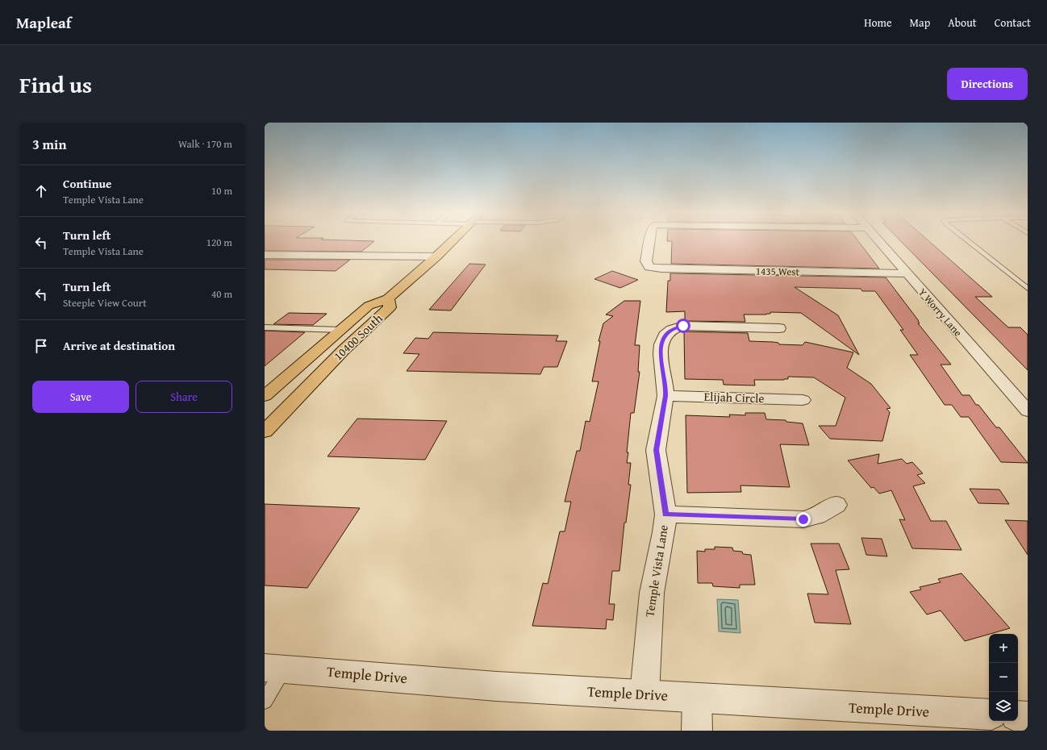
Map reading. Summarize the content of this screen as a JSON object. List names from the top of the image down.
{
  "streets": {
    "main road": ["10400 South"],
    "street": [
      "1435 West",
      "Y Worry Lane",
      "Elijah Circle",
      "Temple Vista Lane",
      "Temple Drive"
    ]
  },
  "crossings": [
    ["1435 West", "Y Worry Lane"],
    ["Elijah Circle", "Temple Vista Lane"],
    ["Temple Vista Lane", "Temple Drive"]
  ],
  "page": {
    "header": "Mapleaf",
    "nav": [
      "Home",
      "Map",
      "About",
      "Contact"
    ],
    "title": "Find us",
    "buttons": [
      "Directions",
      ["Save", "Share"]
    ],
    "heading": ["3 min", "Walk · 170 m"],
    "list": [
      ["Continue", "Temple Vista Lane", "10 m"],
      ["Turn left", "Temple Vista Lane", "120 m"],
      ["Turn left", "Steeple View Court", "40 m"],
      "Arrive at destination"
    ],
    "map_buttons": ["+", "−"]
  }
}
